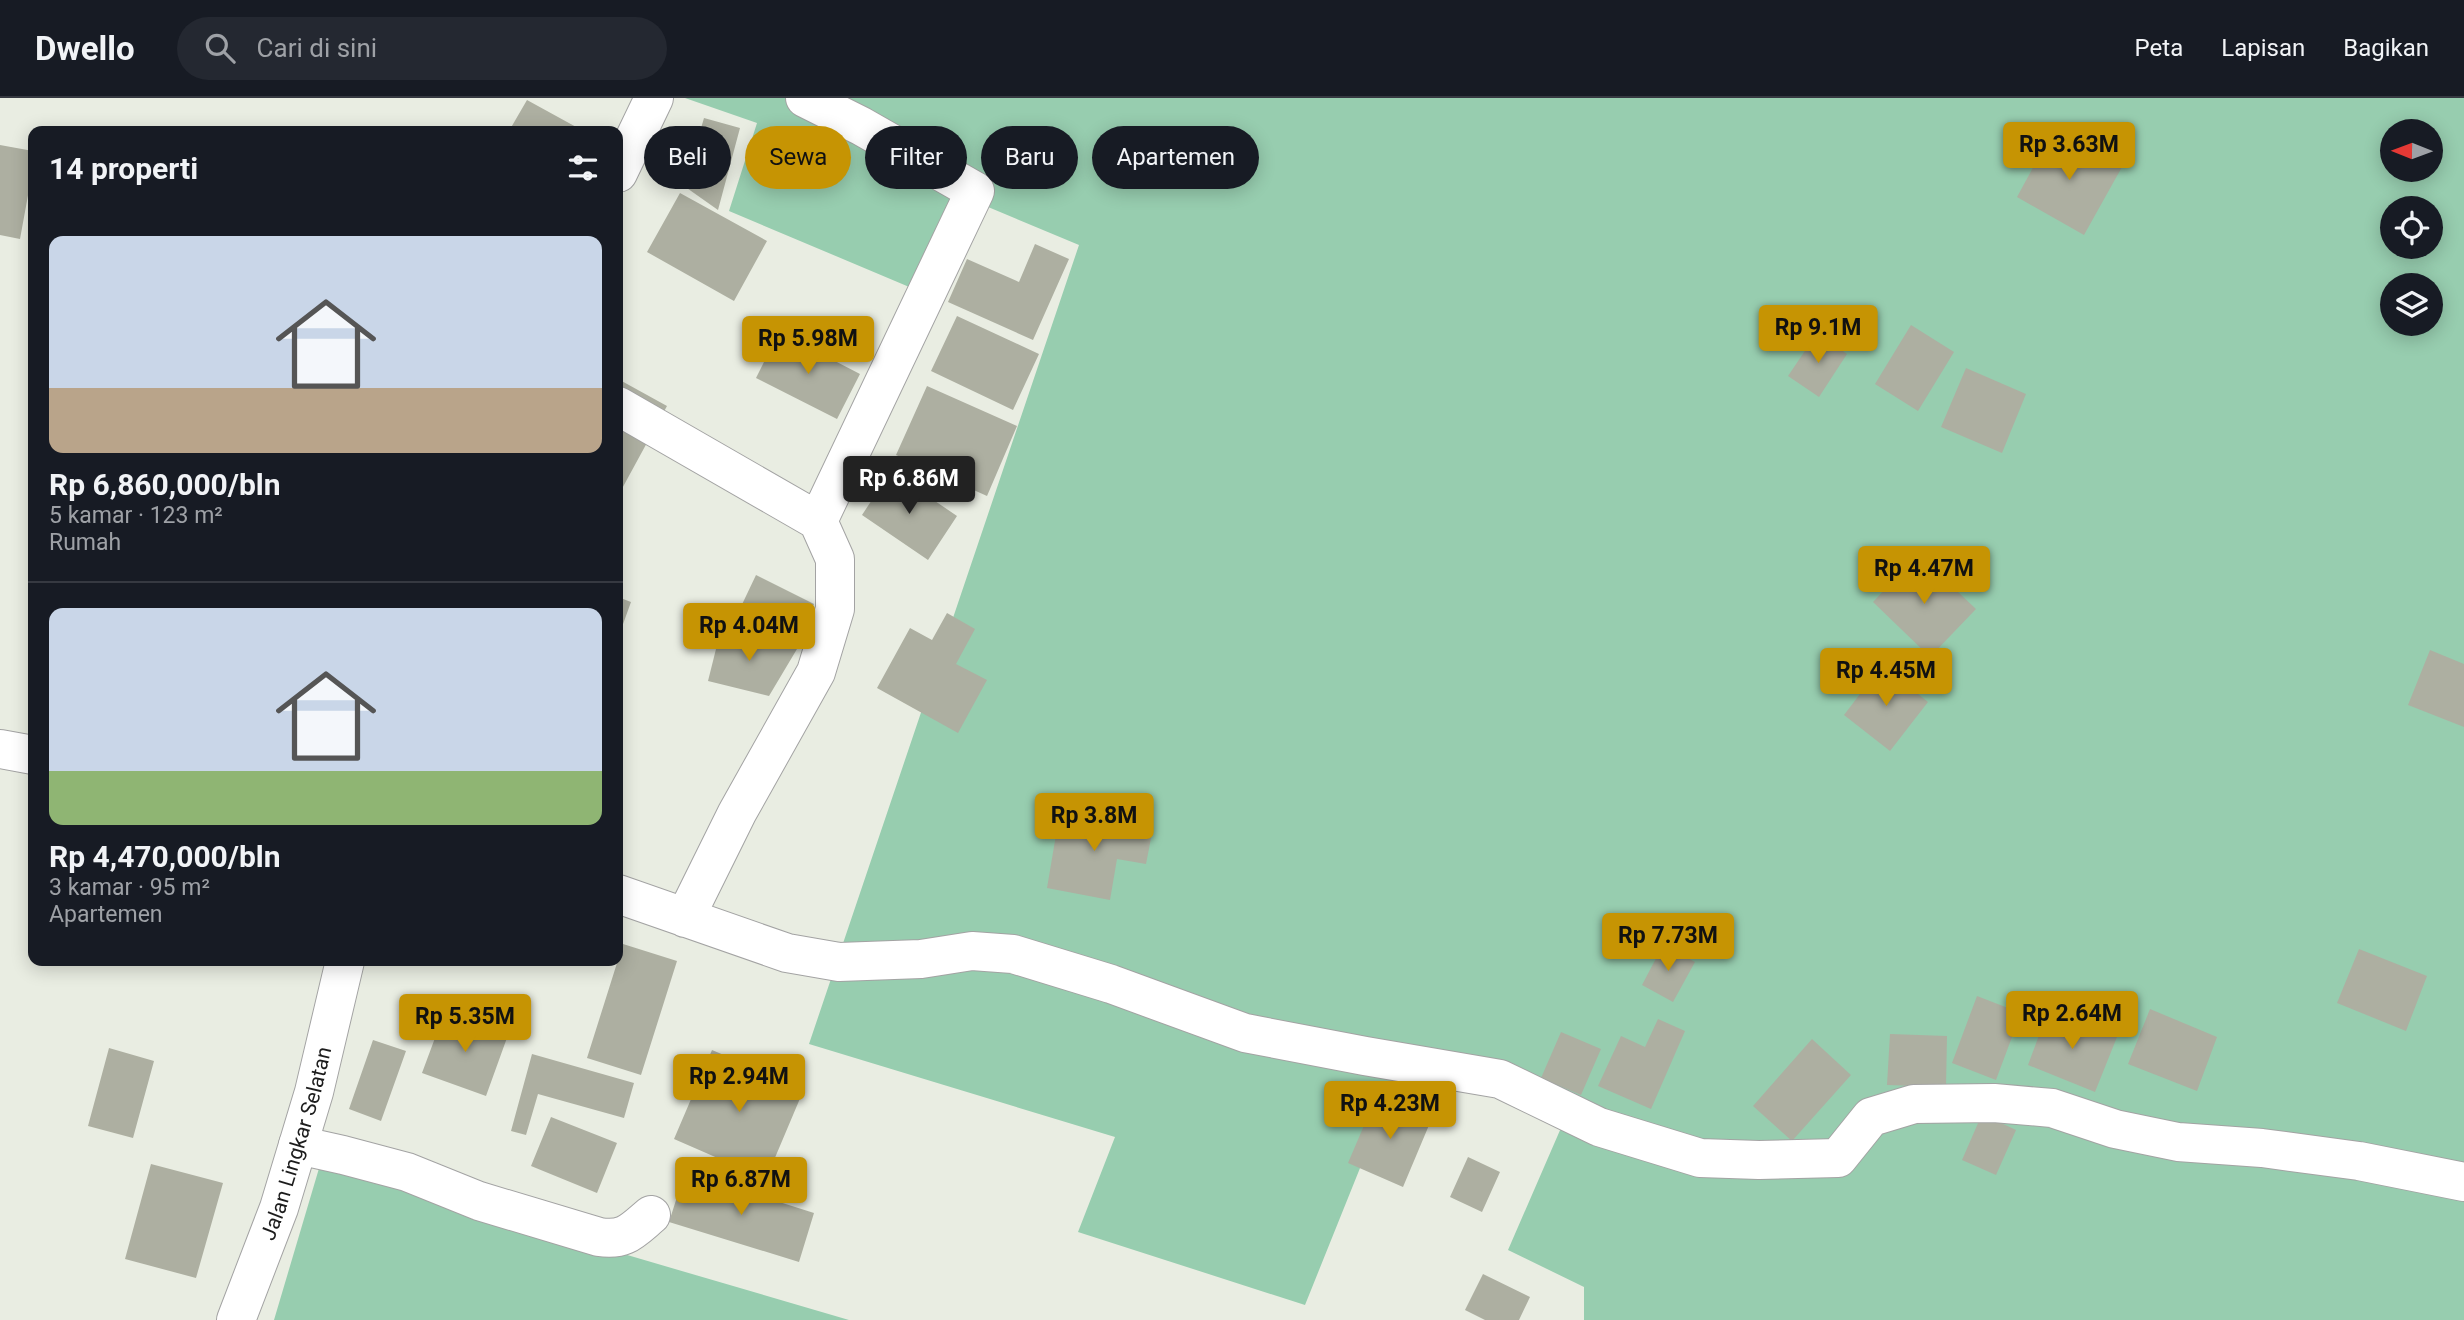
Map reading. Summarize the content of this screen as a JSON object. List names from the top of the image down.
{
  "streets": {
    "street": ["Jalan Lingkar Selatan"]
  },
  "north": "left",
  "page": {
    "header": "Dwello",
    "search": "Cari di sini",
    "nav": ["Peta", "Lapisan", "Bagikan"],
    "price": [
      "Rp 3.63M",
      "Rp 9.1M",
      "Rp 5.98M",
      "Rp 6.86M",
      "Rp 4.47M",
      "Rp 4.04M",
      "Rp 4.45M",
      "Rp 3.8M",
      "Rp 7.73M",
      "Rp 2.64M",
      "Rp 5.35M",
      "Rp 2.94M",
      "Rp 4.23M",
      "Rp 6.87M"
    ],
    "chip": [
      "Beli",
      "Sewa",
      "Filter",
      "Baru",
      "Apartemen"
    ],
    "heading": "14 properti",
    "list": [
      {
        "name": "Rp 6,860,000/bln",
        "note": "5 kamar · 123 m² · Rumah"
      },
      {
        "name": "Rp 4,470,000/bln",
        "note": "3 kamar · 95 m² · Apartemen"
      }
    ]
  }
}
